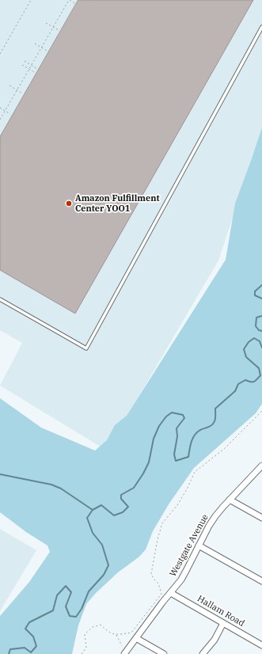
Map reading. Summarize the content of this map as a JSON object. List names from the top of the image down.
{
  "streets": {
    "street": ["Westgate Avenue", "Hallam Road"]
  },
  "crossings": [
    ["Westgate Avenue", "Hallam Road"]
  ],
  "places": ["Amazon Fulfillment Center YOO1"]
}
